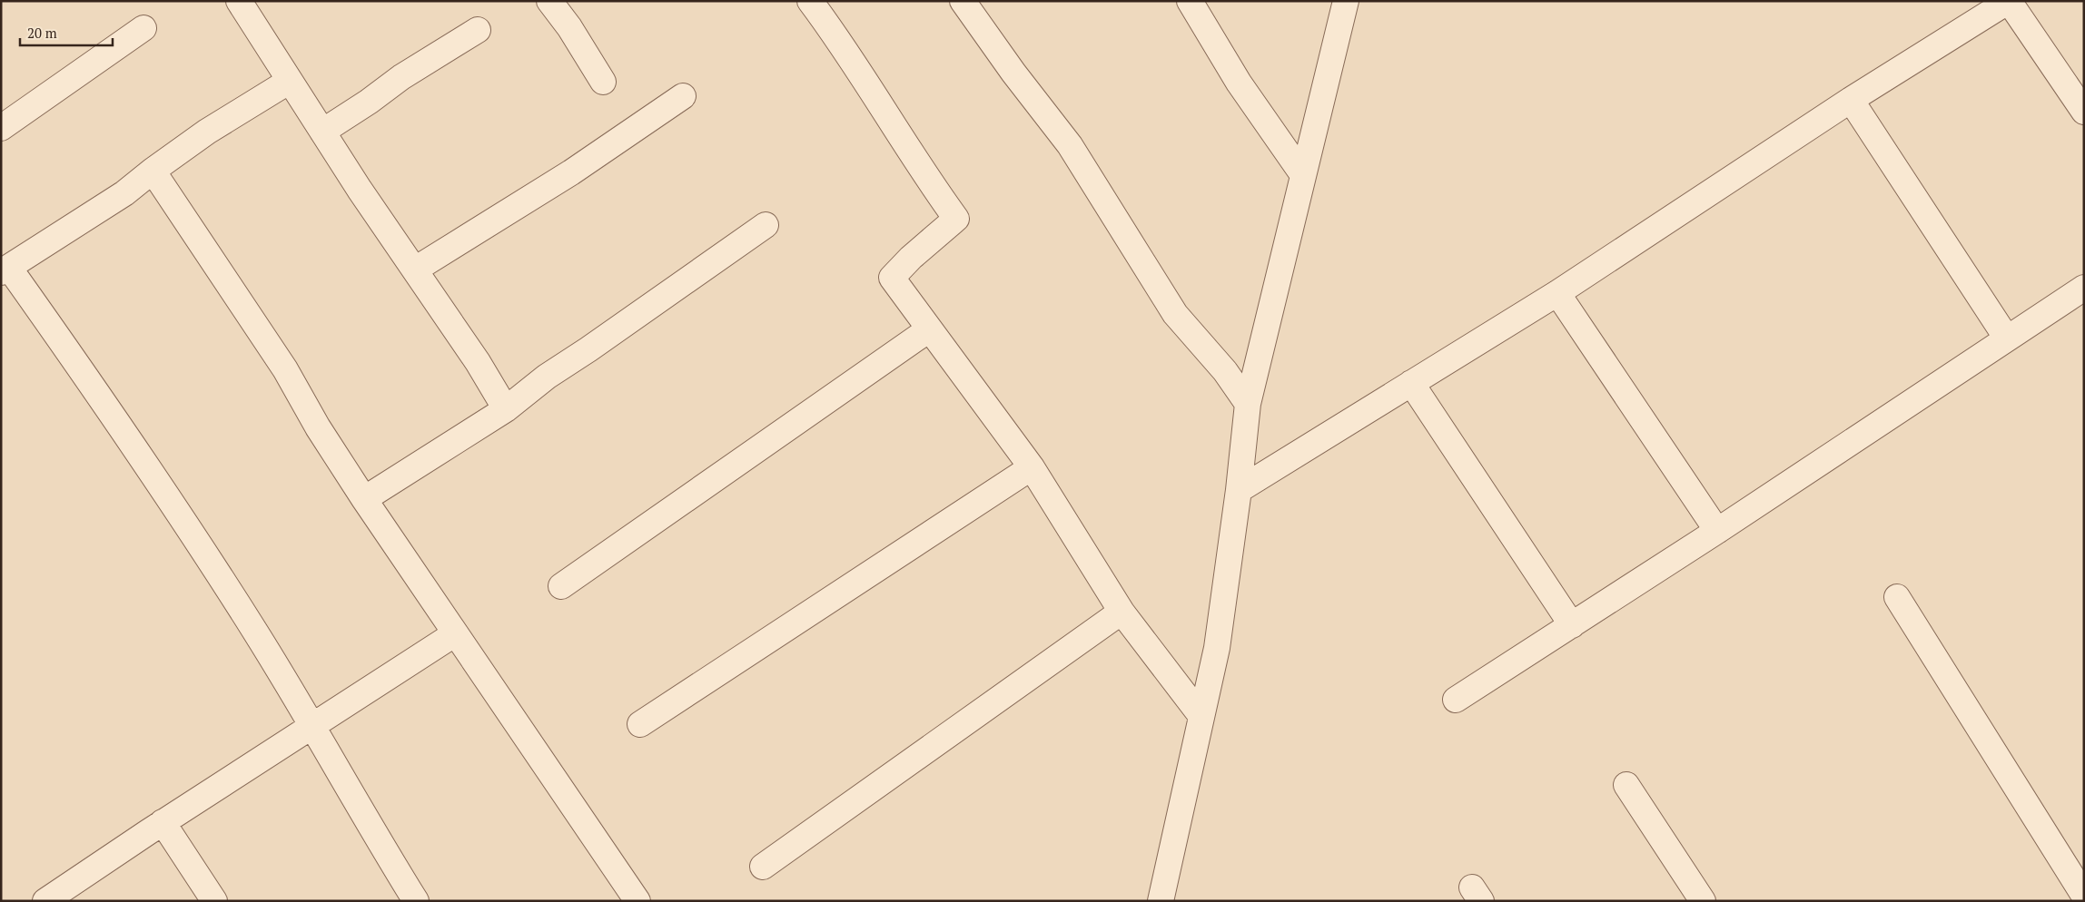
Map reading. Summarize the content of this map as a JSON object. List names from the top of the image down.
{
  "scale_bar": "20 m"
}
